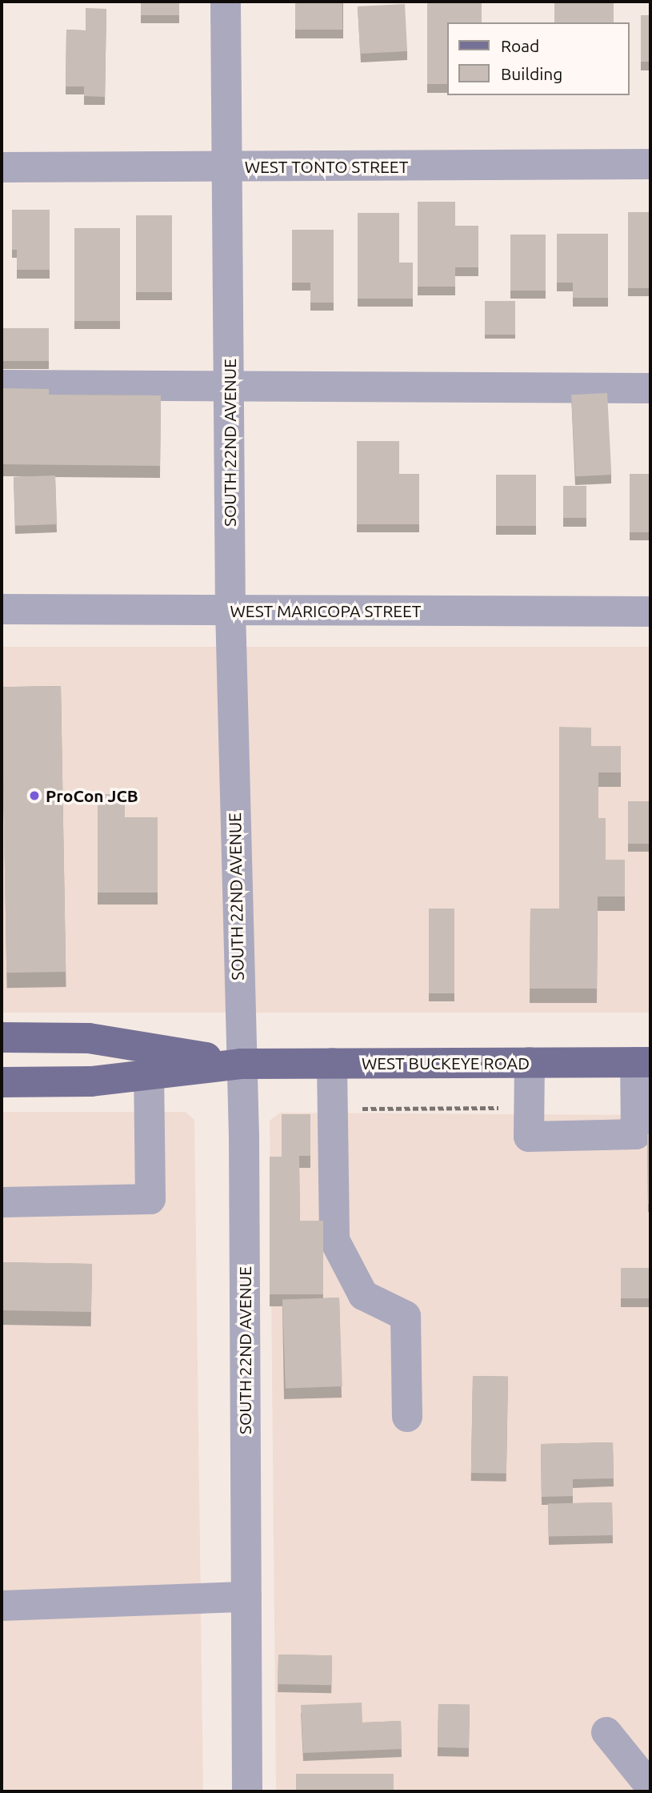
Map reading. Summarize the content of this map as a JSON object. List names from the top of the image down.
{
  "streets": {
    "main road": ["WEST BUCKEYE ROAD"],
    "street": ["WEST TONTO STREET", "SOUTH 22ND AVENUE", "WEST MARICOPA STREET"]
  },
  "crossings": [
    ["WEST TONTO STREET", "SOUTH 22ND AVENUE"],
    ["SOUTH 22ND AVENUE", "WEST MARICOPA STREET"],
    ["SOUTH 22ND AVENUE", "WEST BUCKEYE ROAD"]
  ],
  "places": ["ProCon JCB"],
  "legend": ["Road", "Building"]
}
